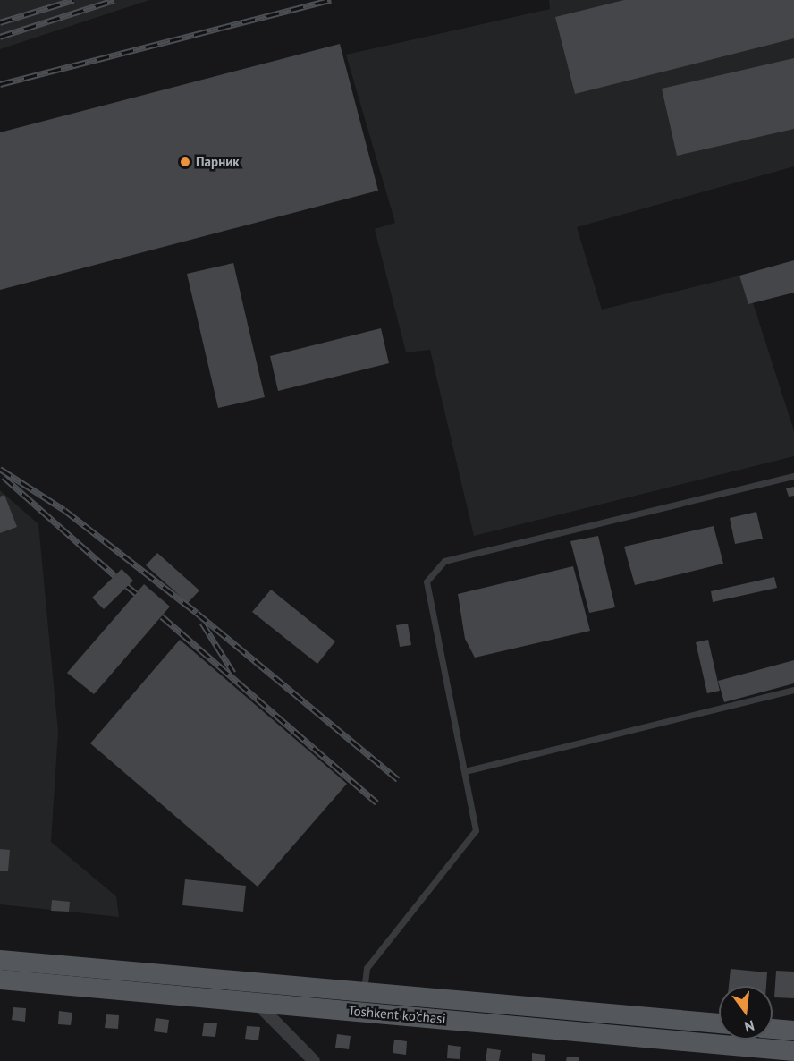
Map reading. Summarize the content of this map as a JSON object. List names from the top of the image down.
{
  "streets": {
    "main road": ["Toshkent ko'chasi"]
  },
  "places": ["Парник"],
  "north": "bottom"
}
